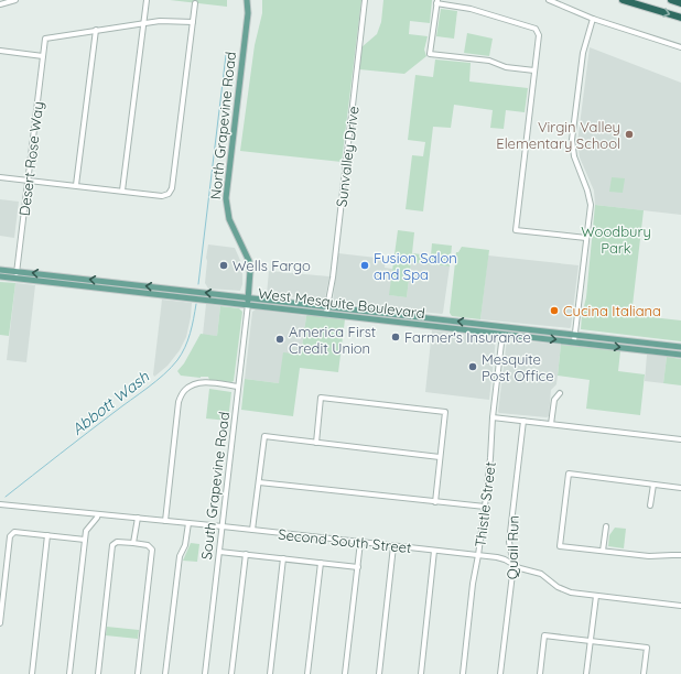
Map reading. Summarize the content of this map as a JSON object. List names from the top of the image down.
{
  "streets": {
    "main road": ["North Grapevine Road", "West Mesquite Boulevard"],
    "street": [
      "Sunvalley Drive",
      "Desert Rose Way",
      "South Grapevine Road",
      "Thistle Street",
      "Second South Street",
      "Quail Run"
    ]
  },
  "crossings": [
    ["North Grapevine Road", "West Mesquite Boulevard"],
    ["North Grapevine Road", "South Grapevine Road"],
    ["Sunvalley Drive", "West Mesquite Boulevard"],
    ["Desert Rose Way", "West Mesquite Boulevard"],
    ["West Mesquite Boulevard", "South Grapevine Road"],
    ["West Mesquite Boulevard", "Thistle Street"],
    ["South Grapevine Road", "Second South Street"],
    ["Thistle Street", "Second South Street"],
    ["Second South Street", "Quail Run"]
  ],
  "water": ["Abbott Wash"],
  "parks": ["Woodbury Park"],
  "places": [
    "Virgin Valley Elementary School",
    "Wells Fargo",
    "Fusion Salon and Spa",
    "Cucina Italiana",
    "Farmer's Insurance",
    "America First Credit Union",
    "Mesquite Post Office"
  ]
}
